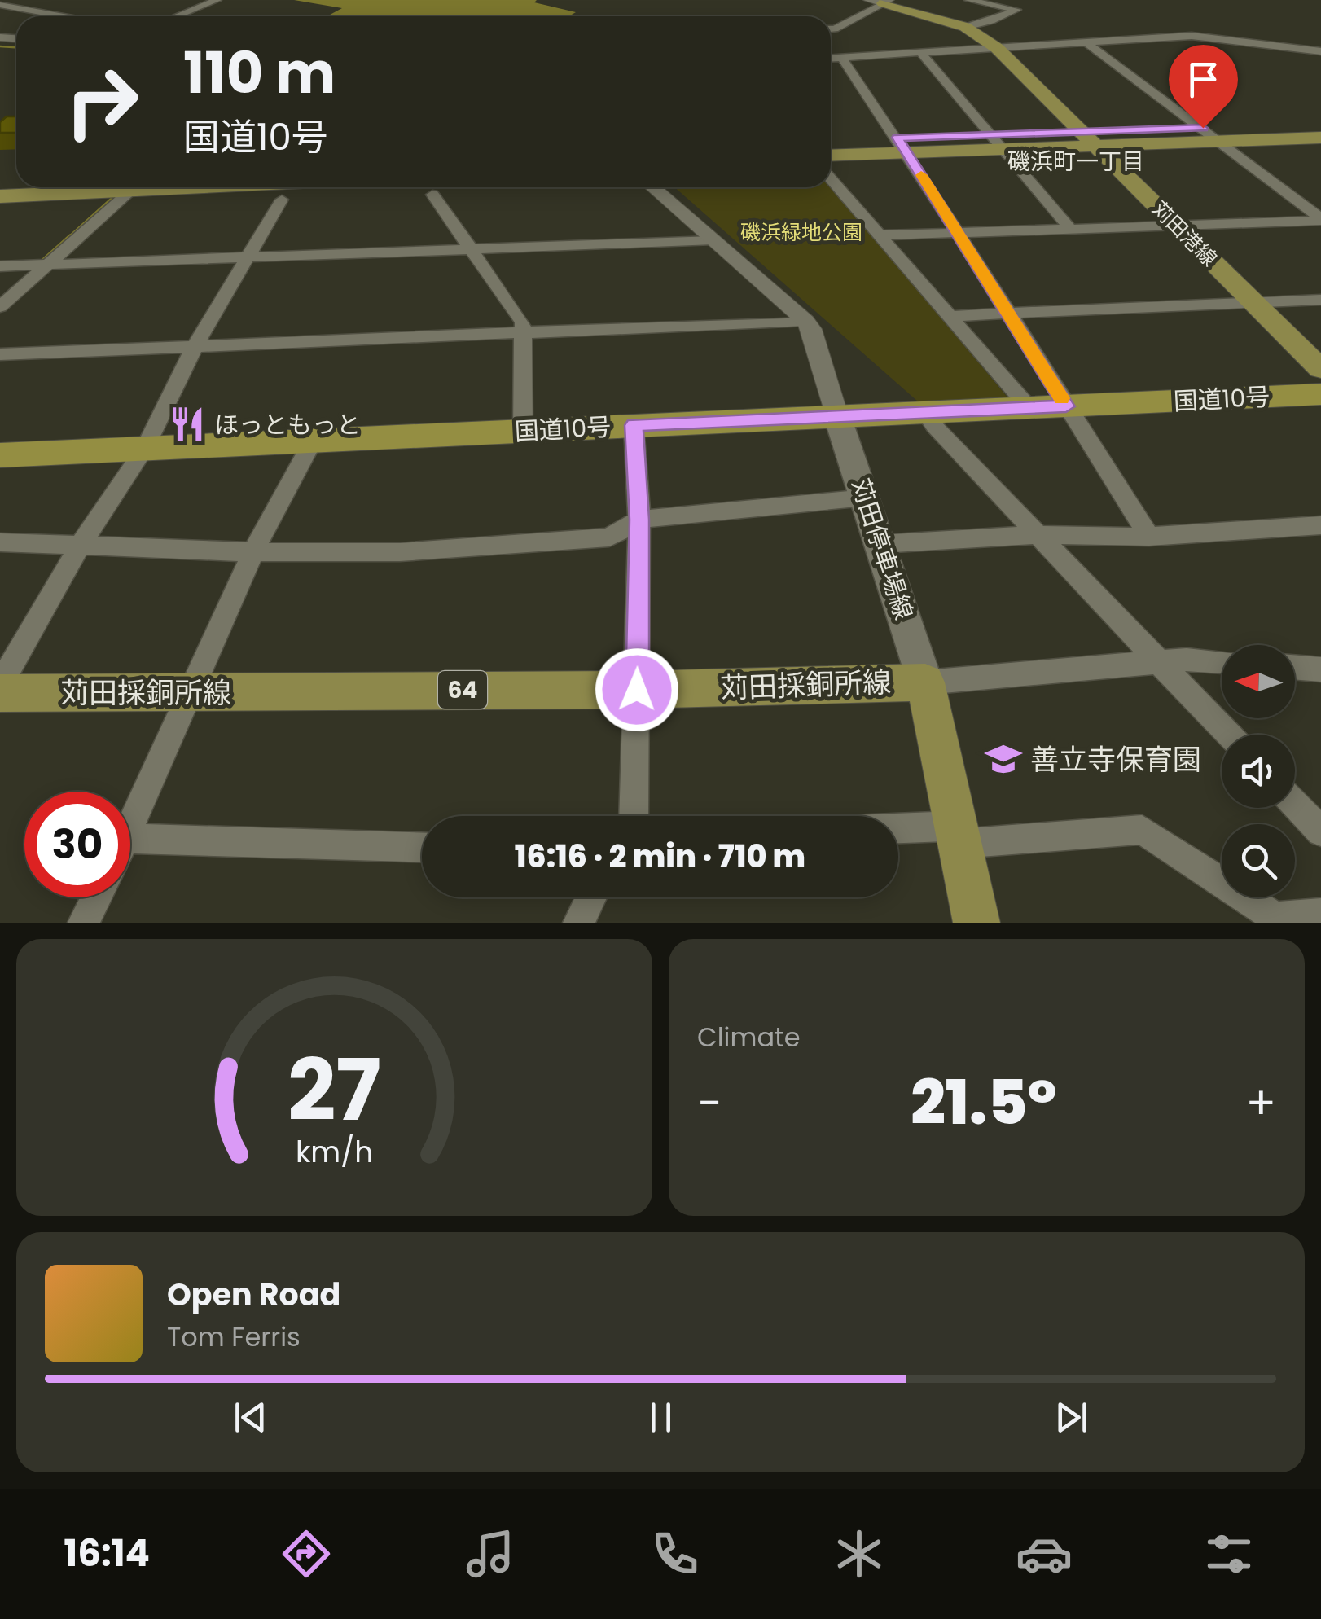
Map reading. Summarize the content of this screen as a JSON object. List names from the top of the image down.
{
  "streets": {
    "highway": ["国道10号"],
    "main road": [
      "苅田港線",
      "苅田停車場線",
      "苅田採銅所線",
      "64"
    ]
  },
  "crossings": [
    ["国道10号", "苅田停車場線"],
    ["苅田停車場線", "苅田採銅所線"]
  ],
  "districts": ["磯浜町一丁目"],
  "parks": ["磯浜緑地公園"],
  "places": {
    "restaurant": ["ほっともっと"],
    "school or university": ["善立寺保育園"]
  },
  "north": "left",
  "page": {
    "turn": ["110 m", "国道10号"],
    "limit": "30",
    "trip": "16:16 · 2 min · 710 m",
    "tile": "Climate",
    "heat": ["−", "21.5°", "+"],
    "song": ["Open Road", "Tom Ferris"],
    "tabs": "16:14",
    "gauge": ["27", "km/h"]
  }
}
